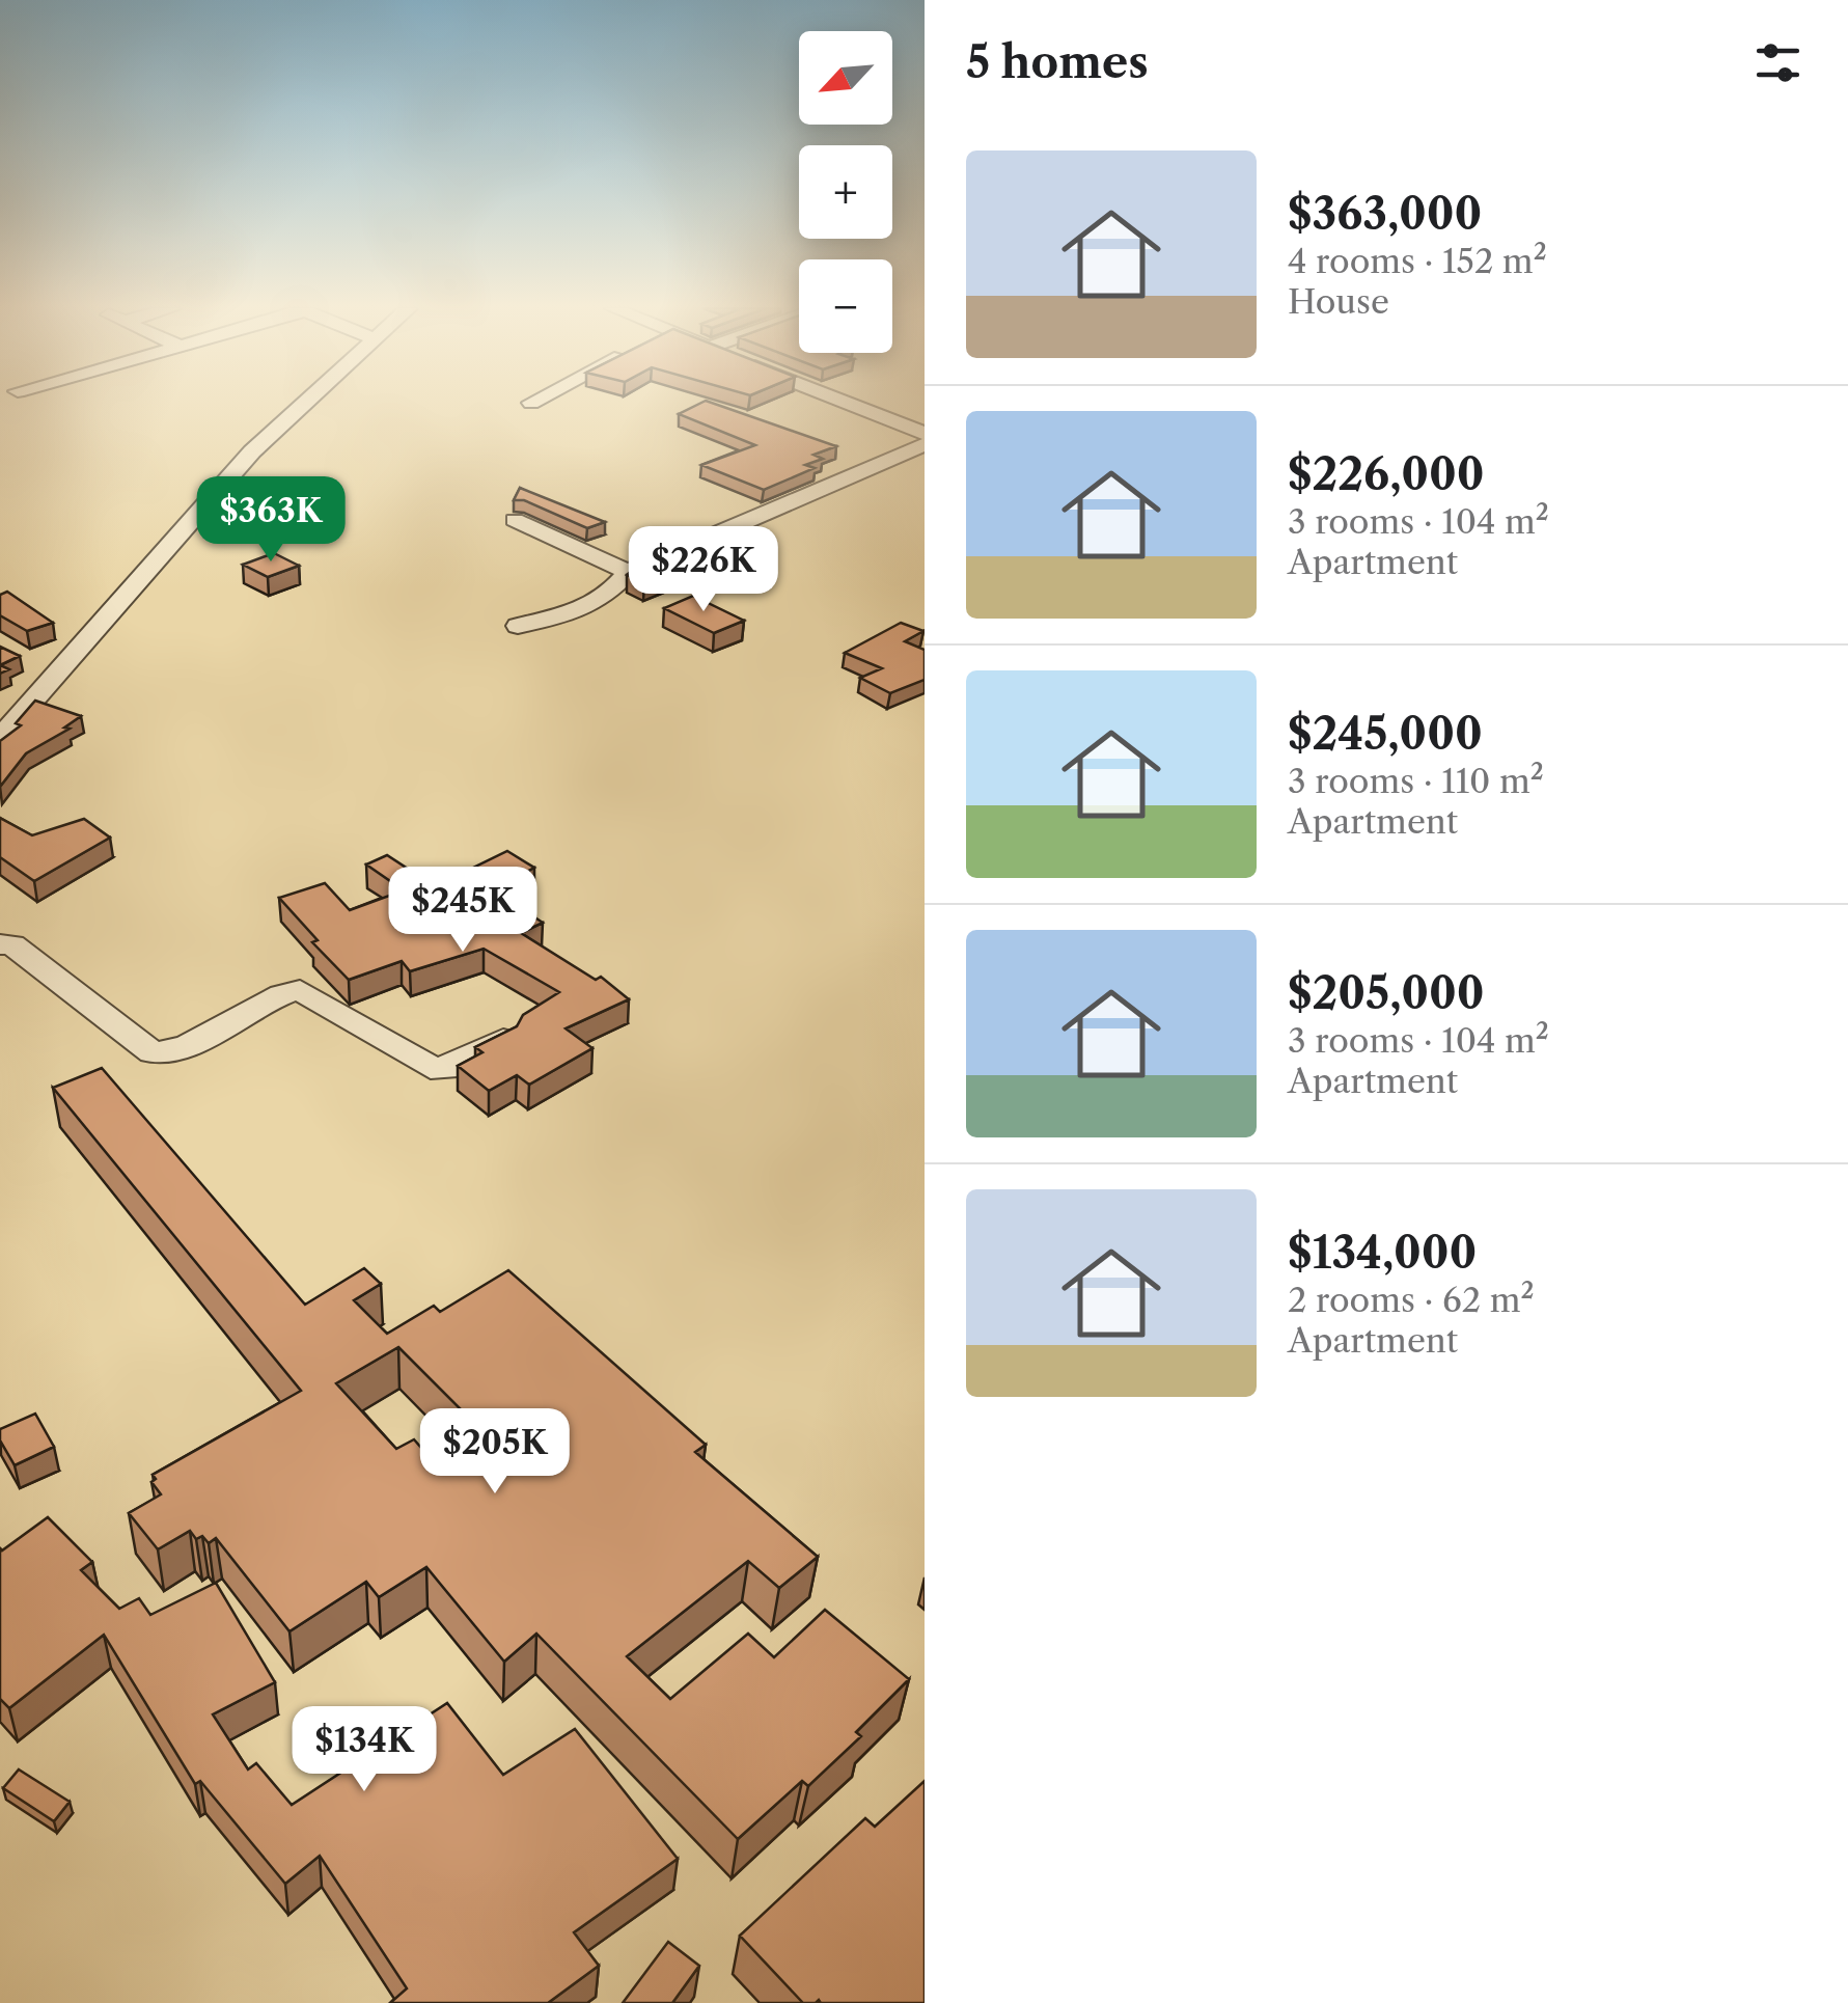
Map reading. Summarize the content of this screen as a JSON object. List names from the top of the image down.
{
  "north": "bottom left",
  "page": {
    "heading": "5 homes",
    "map_buttons": ["+", "−"],
    "list": [
      {
        "name": "$363,000",
        "note": "4 rooms · 152 m² · House"
      },
      {
        "name": "$226,000",
        "note": "3 rooms · 104 m² · Apartment"
      },
      {
        "name": "$245,000",
        "note": "3 rooms · 110 m² · Apartment"
      },
      {
        "name": "$205,000",
        "note": "3 rooms · 104 m² · Apartment"
      },
      {
        "name": "$134,000",
        "note": "2 rooms · 62 m² · Apartment"
      }
    ],
    "price": [
      "$363K",
      "$226K",
      "$245K",
      "$205K",
      "$134K"
    ]
  }
}
